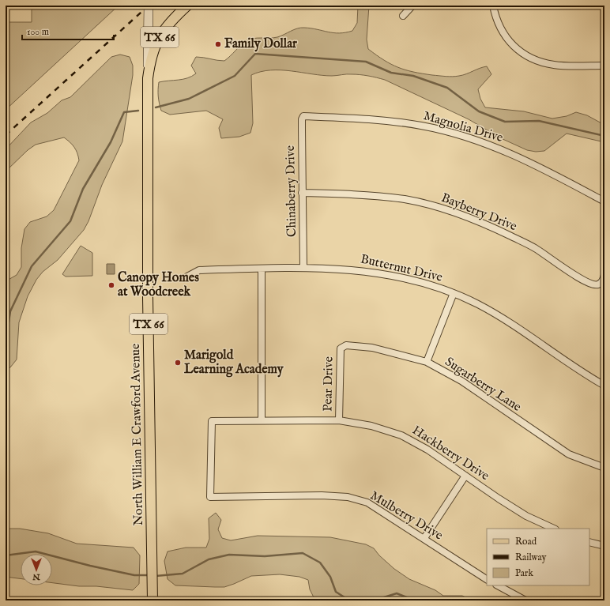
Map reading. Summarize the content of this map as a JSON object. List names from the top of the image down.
{
  "streets": {
    "main road": ["TX 66", "North William E Crawford Avenue"],
    "street": [
      "Magnolia Drive",
      "Chinaberry Drive",
      "Bayberry Drive",
      "Butternut Drive",
      "Pear Drive",
      "Sugarberry Lane",
      "Hackberry Drive",
      "Mulberry Drive"
    ]
  },
  "crossings": [
    ["TX 66", "North William E Crawford Avenue"],
    ["Magnolia Drive", "Chinaberry Drive"],
    ["Chinaberry Drive", "Bayberry Drive"],
    ["Chinaberry Drive", "Butternut Drive"],
    ["Pear Drive", "Sugarberry Lane"],
    ["Pear Drive", "Hackberry Drive"],
    ["Hackberry Drive", "Mulberry Drive"]
  ],
  "places": ["Family Dollar", "Canopy Homes at Woodcreek", "Marigold Learning Academy"],
  "legend": ["Road", "Railway", "Park"],
  "scale_bar": "100 m",
  "north": "bottom"
}
